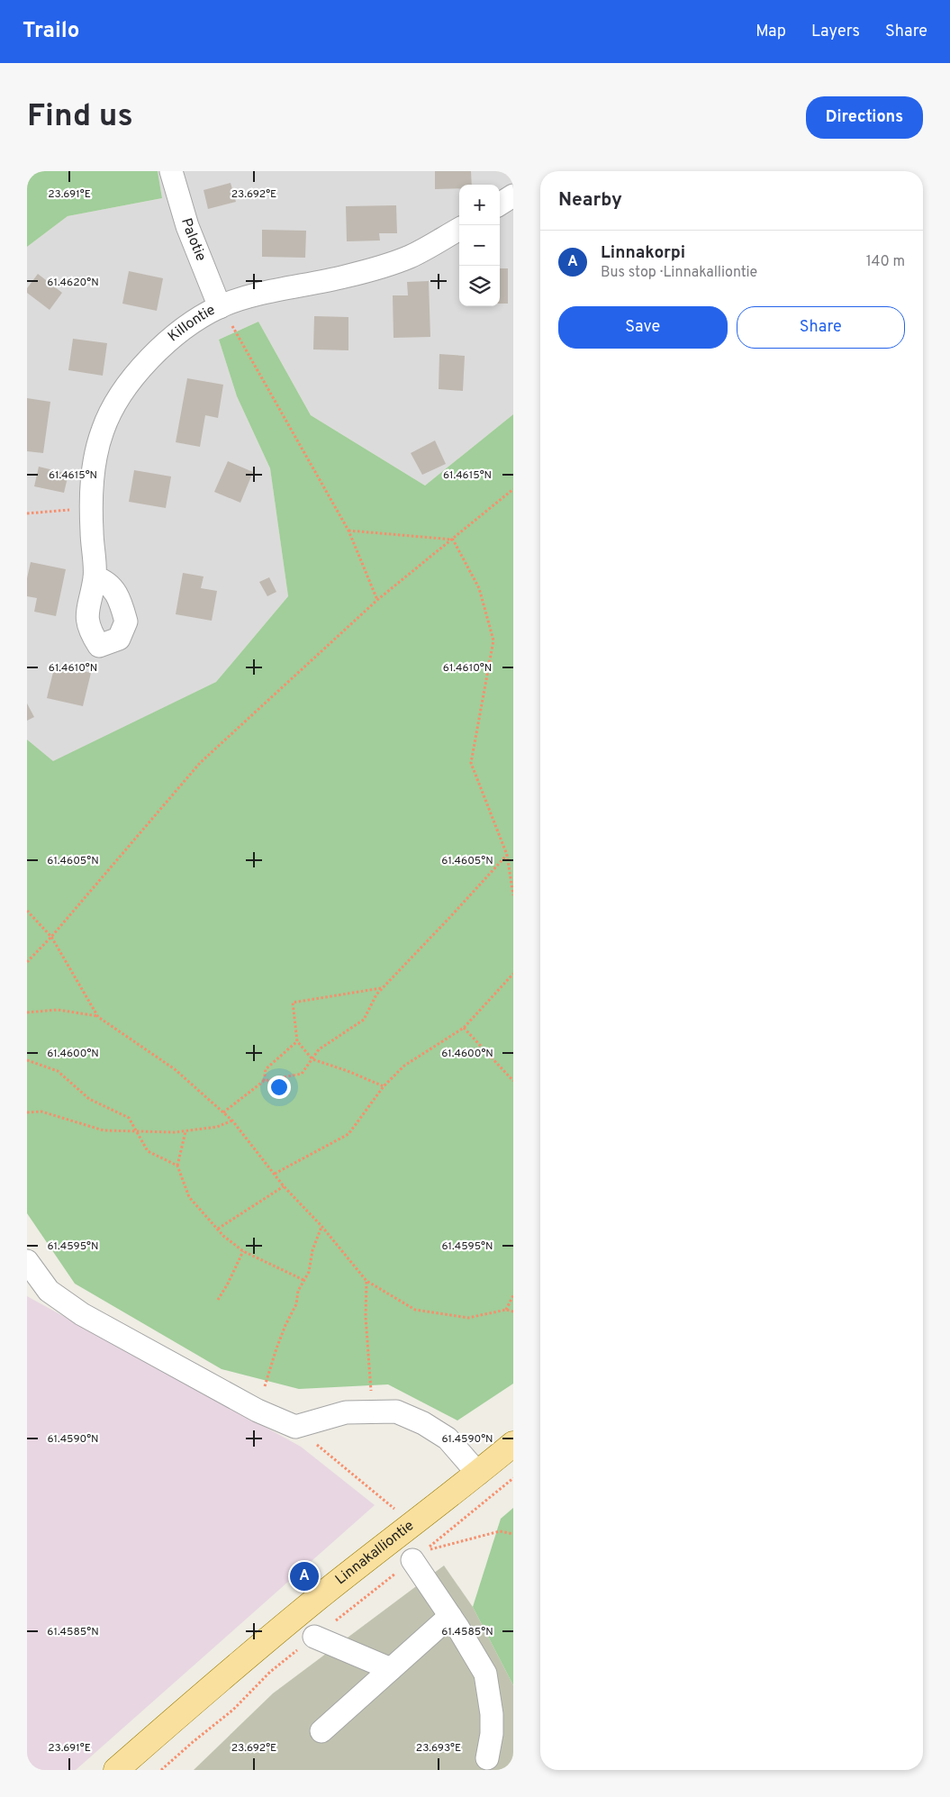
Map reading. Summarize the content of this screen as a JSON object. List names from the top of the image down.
{
  "streets": {
    "main road": ["Linnakalliontie"],
    "street": ["Palotie", "Killontie"]
  },
  "crossings": [
    ["Palotie", "Killontie"]
  ],
  "page": {
    "header": "Trailo",
    "nav": ["Map", "Layers", "Share"],
    "buttons": [
      "Directions",
      ["Save", "Share"]
    ],
    "title": "Find us",
    "heading": "Nearby",
    "map_buttons": ["+", "−"],
    "list": [
      {
        "mark": "A",
        "name": "Linnakorpi",
        "note": "Bus stop · Linnakalliontie",
        "value": "140 m"
      }
    ],
    "pins": "A"
  },
  "coordinates": [
    "23.691°E",
    "23.692°E",
    "61.4620°N",
    "61.4615°N",
    "61.4610°N",
    "61.4605°N",
    "61.4600°N",
    "61.4595°N",
    "61.4590°N",
    "61.4585°N",
    "23.693°E"
  ]
}
